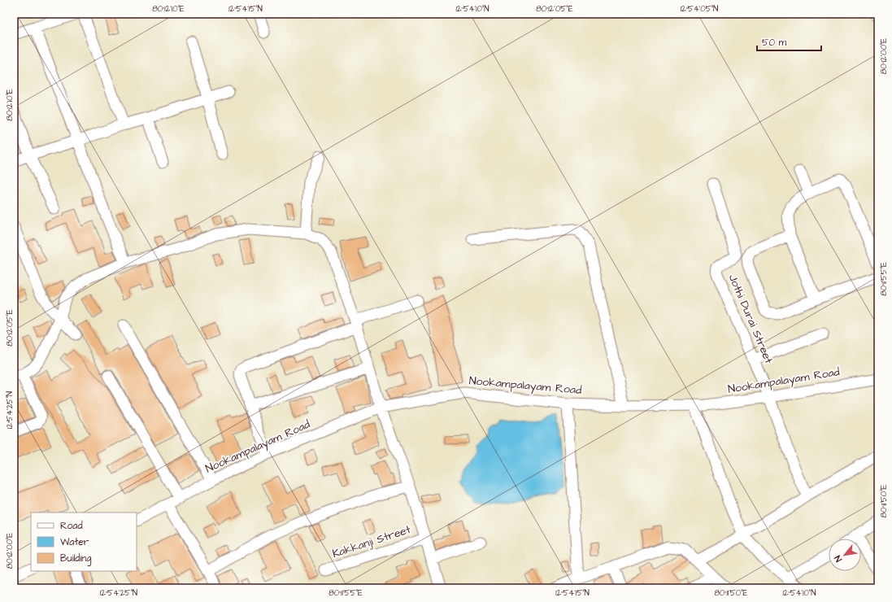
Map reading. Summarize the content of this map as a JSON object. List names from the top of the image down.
{
  "streets": {
    "street": ["Jothi Durai Street", "Nookampalayam Road", "Kakkanji Street"]
  },
  "crossings": [
    ["Jothi Durai Street", "Nookampalayam Road"]
  ],
  "legend": ["Road", "Water", "Building"],
  "scale_bar": "50 m",
  "north": "bottom left",
  "coordinates": [
    "80°12'10\"E",
    "12°54'15\"N",
    "12°54'10\"N",
    "80°12'05\"E",
    "12°54'05\"N",
    "80°12'00\"E",
    "80°11'55\"E",
    "12°54'25\"N",
    "80°11'50\"E"
  ]
}
